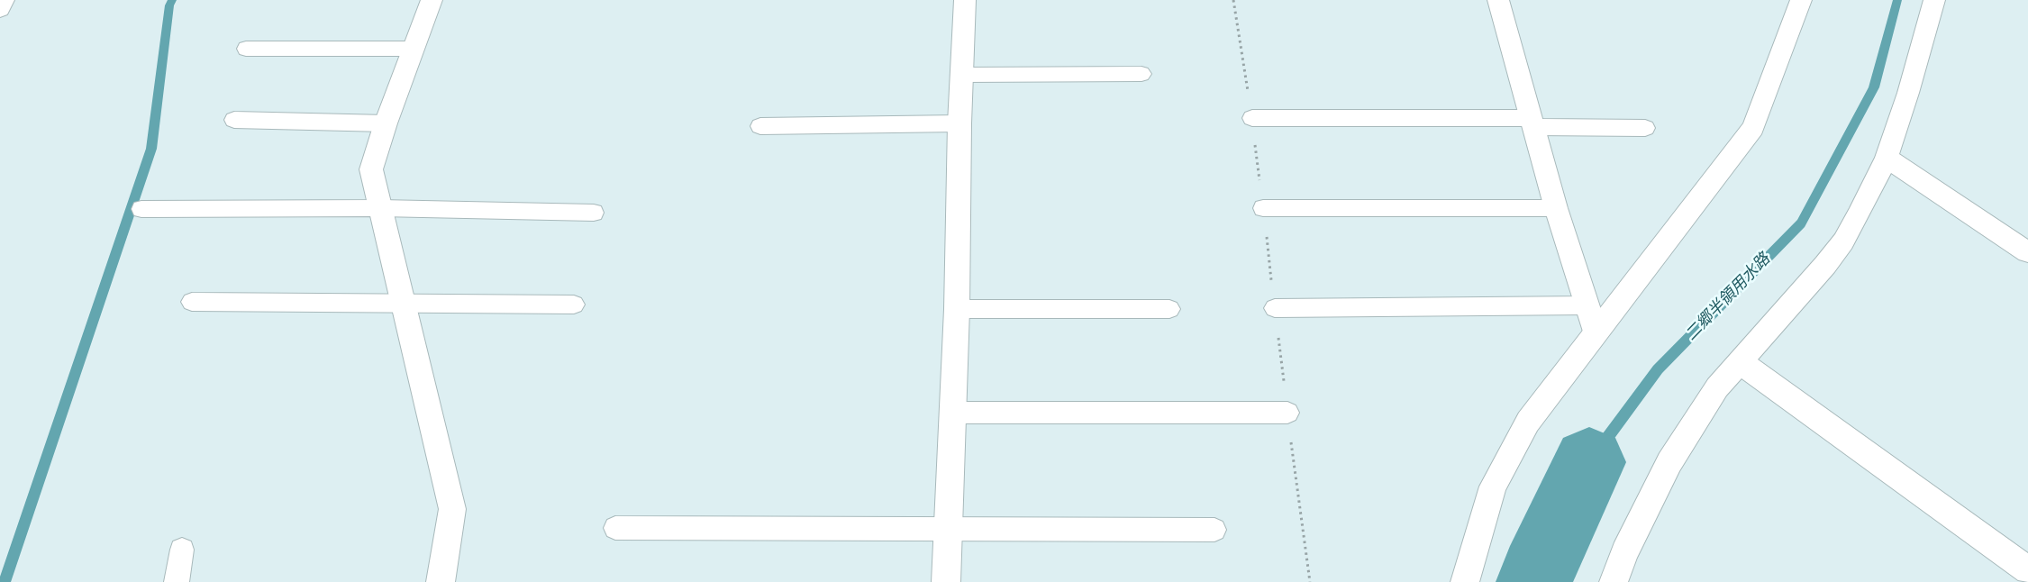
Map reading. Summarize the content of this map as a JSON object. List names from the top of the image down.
{
  "water": ["二郷半領用水路"]
}
